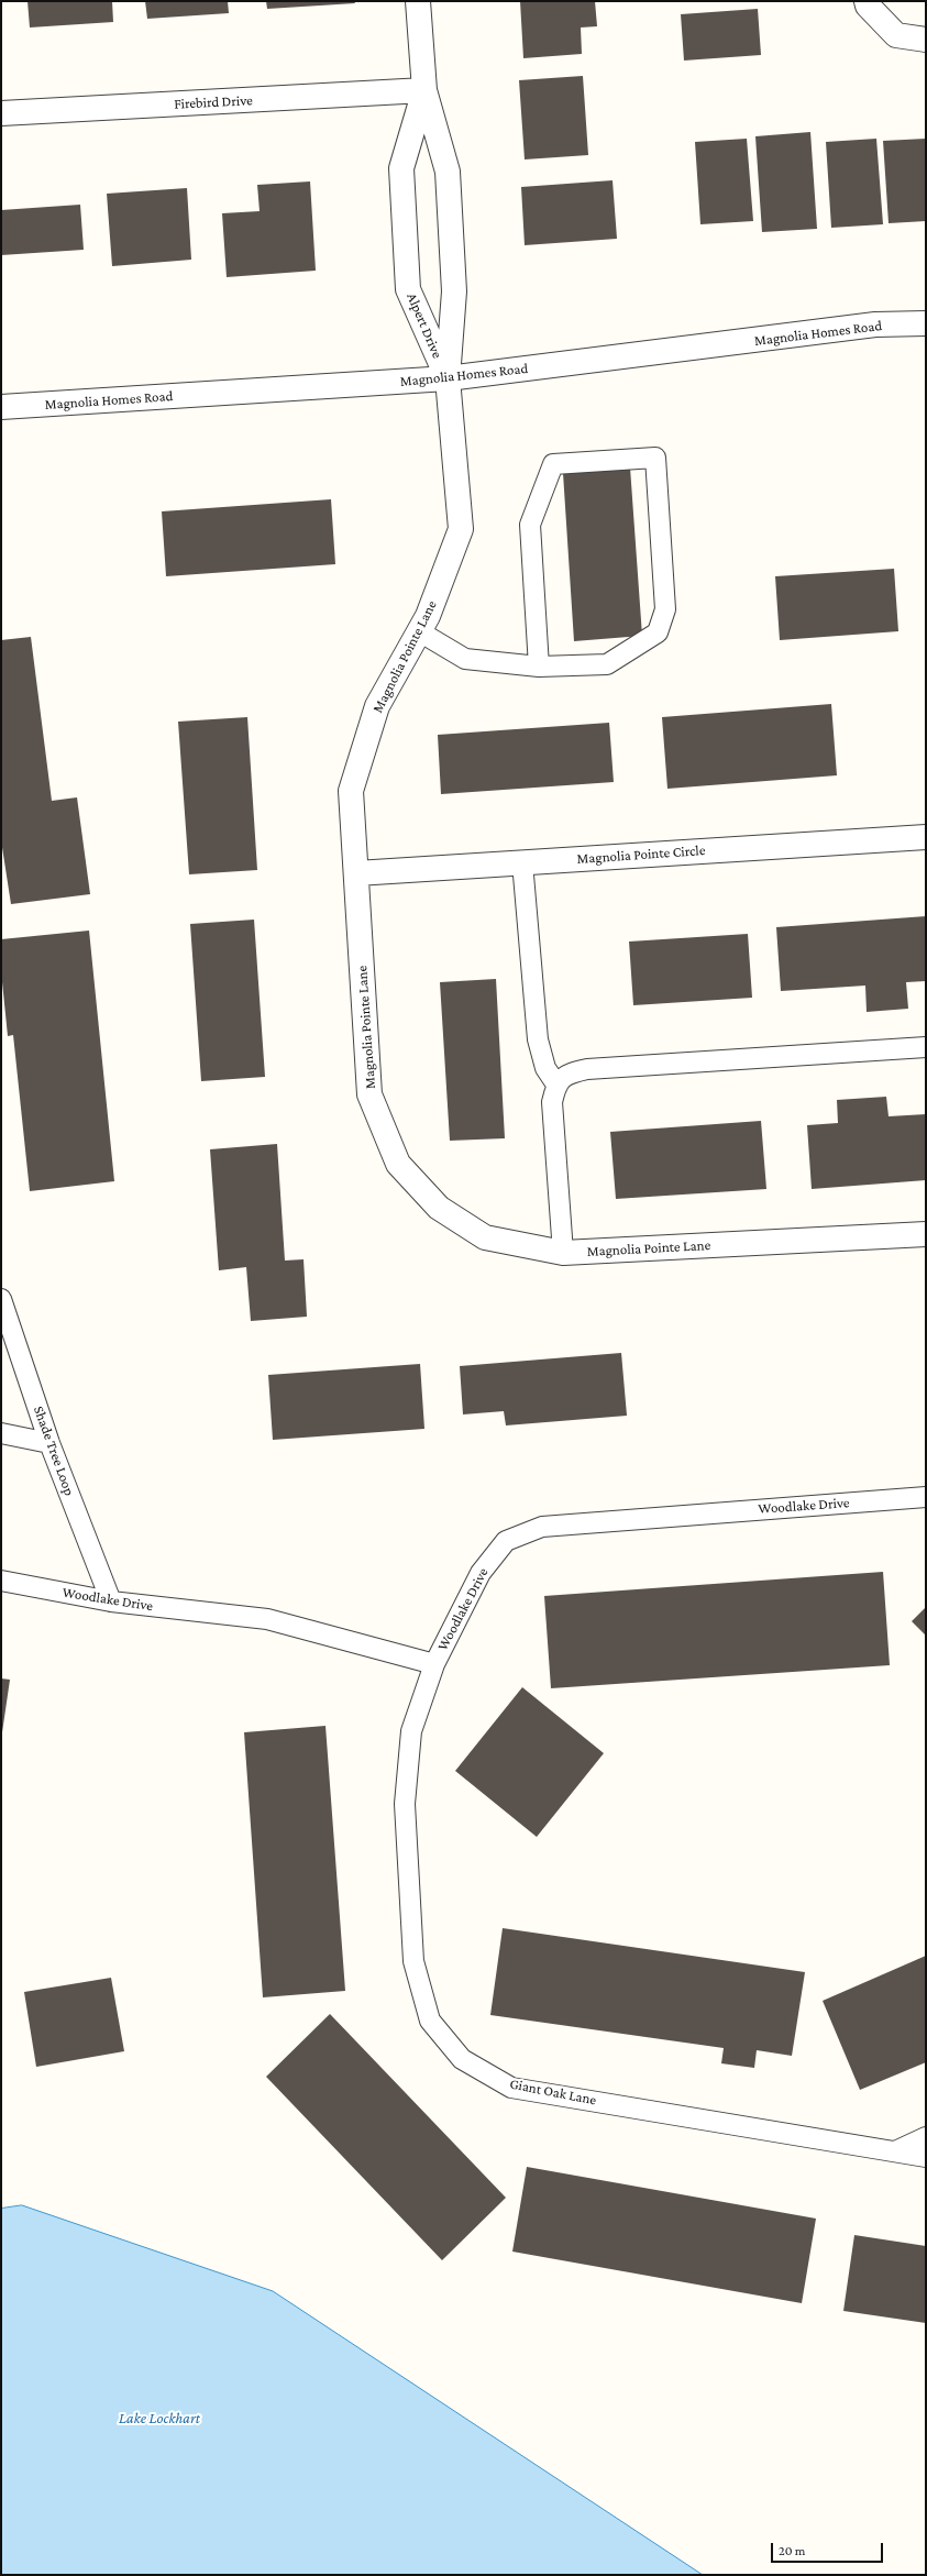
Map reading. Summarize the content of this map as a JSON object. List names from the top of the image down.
{
  "streets": {
    "street": [
      "Firebird Drive",
      "Alpert Drive",
      "Magnolia Homes Road",
      "Magnolia Pointe Lane",
      "Magnolia Pointe Circle"
    ],
    "lane": ["Shade Tree Loop", "Woodlake Drive", "Giant Oak Lane"]
  },
  "crossings": [
    ["Firebird Drive", "Alpert Drive"],
    ["Alpert Drive", "Magnolia Homes Road"],
    ["Alpert Drive", "Magnolia Pointe Lane"],
    ["Magnolia Homes Road", "Magnolia Pointe Lane"],
    ["Magnolia Pointe Lane", "Magnolia Pointe Circle"],
    ["Shade Tree Loop", "Woodlake Drive"],
    ["Woodlake Drive", "Giant Oak Lane"]
  ],
  "water": ["Lake Lockhart"],
  "scale_bar": "20 m"
}
